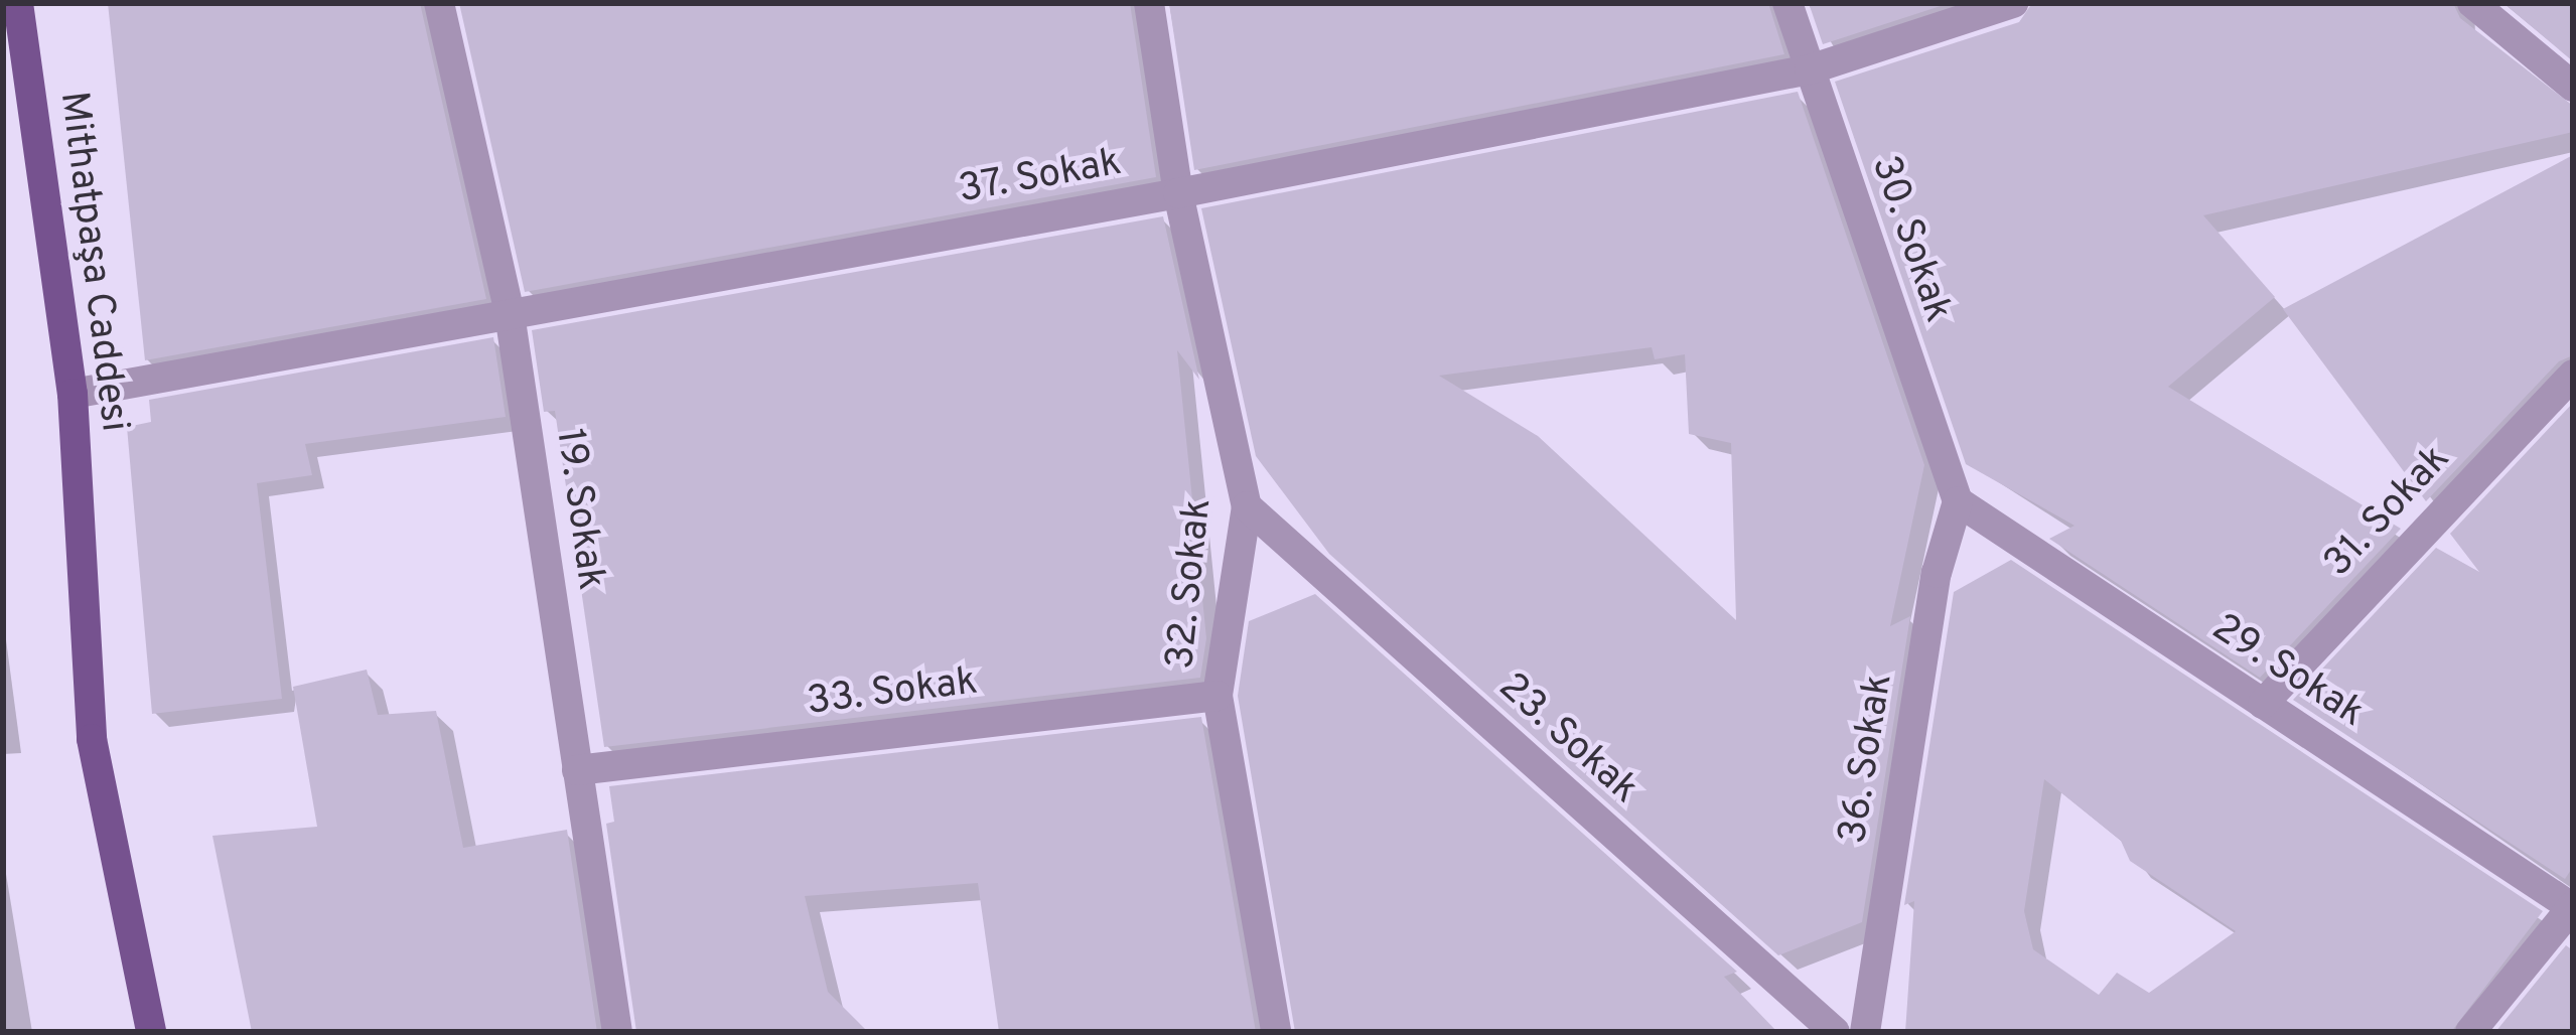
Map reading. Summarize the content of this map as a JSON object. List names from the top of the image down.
{
  "streets": {
    "main road": ["Mithatpaşa Caddesi"],
    "street": [
      "37. Sokak",
      "30. Sokak",
      "19. Sokak",
      "31. Sokak",
      "32. Sokak",
      "29. Sokak",
      "33. Sokak",
      "23. Sokak",
      "36. Sokak"
    ]
  },
  "crossings": [
    ["37. Sokak", "30. Sokak"],
    ["37. Sokak", "Mithatpaşa Caddesi"],
    ["37. Sokak", "19. Sokak"],
    ["37. Sokak", "32. Sokak"],
    ["30. Sokak", "29. Sokak"],
    ["30. Sokak", "36. Sokak"],
    ["19. Sokak", "33. Sokak"],
    ["31. Sokak", "29. Sokak"],
    ["32. Sokak", "33. Sokak"],
    ["32. Sokak", "23. Sokak"],
    ["29. Sokak", "36. Sokak"]
  ]
}
